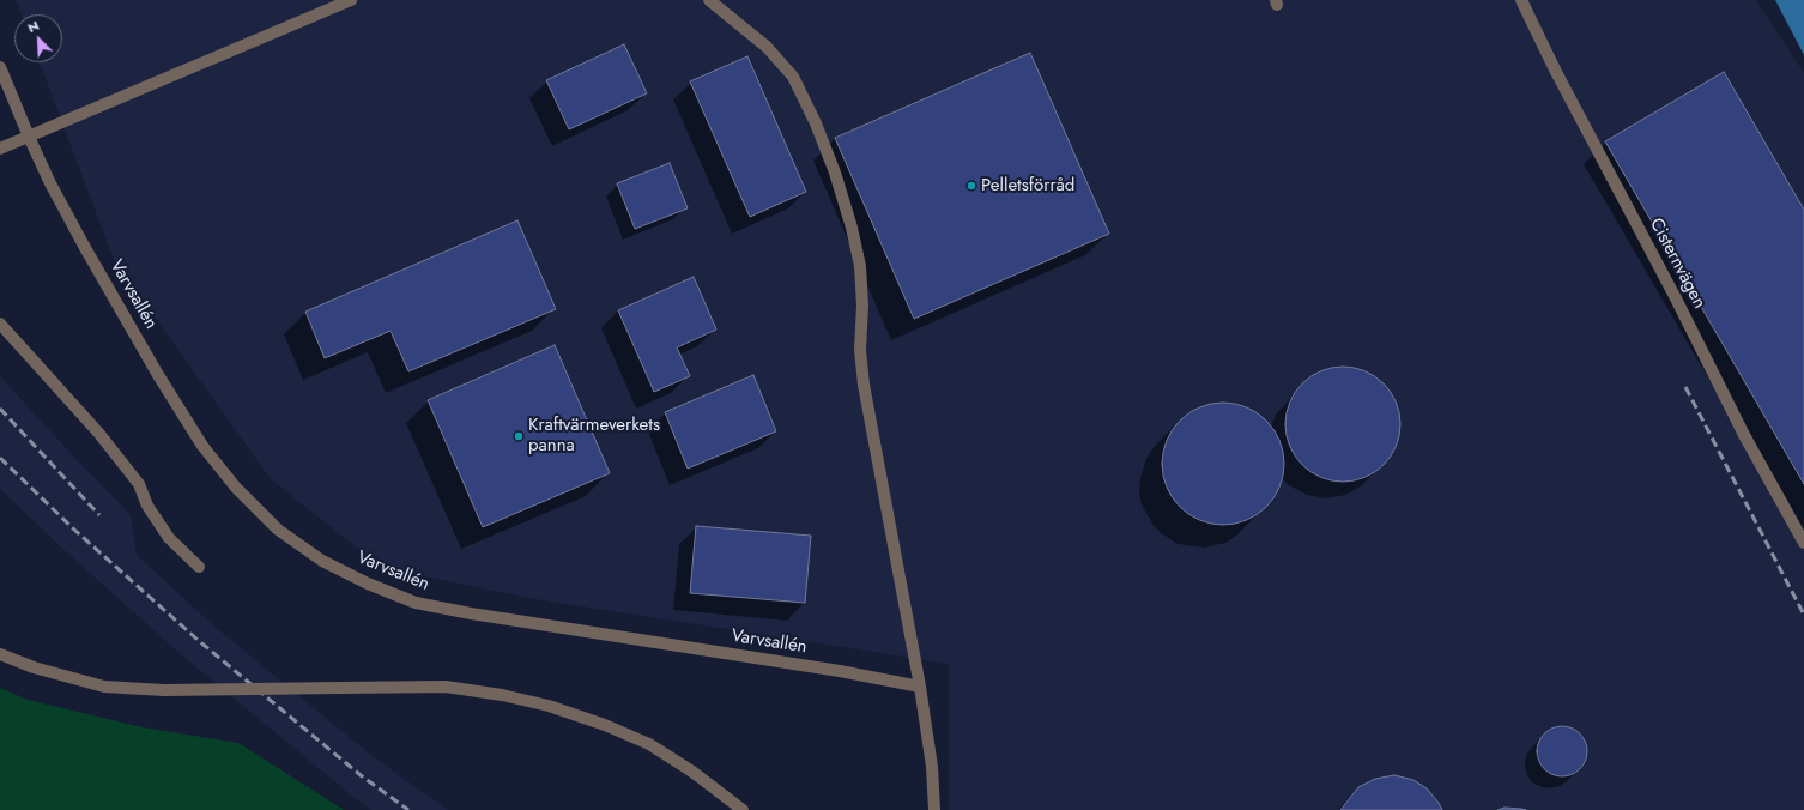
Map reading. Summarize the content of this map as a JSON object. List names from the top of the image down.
{
  "streets": {
    "street": ["Cisternvägen", "Varvsallén"]
  },
  "places": ["Pelletsförråd", "Kraftvärmeverkets panna"],
  "north": "top left"
}
